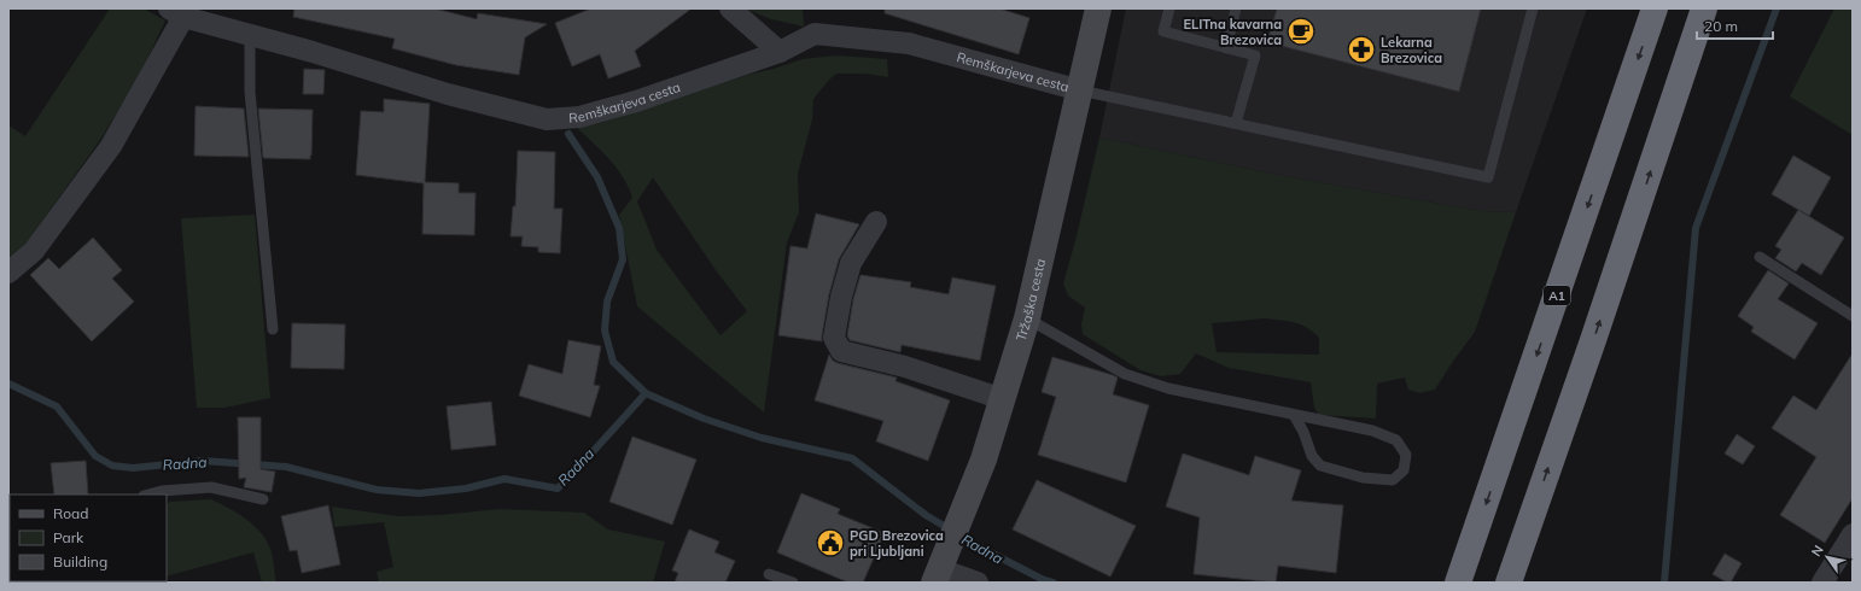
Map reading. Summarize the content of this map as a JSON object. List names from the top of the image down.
{
  "streets": {
    "highway": ["A1"],
    "main road": ["Tržaška cesta"],
    "street": ["Remškarjeva cesta"]
  },
  "crossings": [
    ["Remškarjeva cesta", "Tržaška cesta"]
  ],
  "water": ["Radna"],
  "places": {
    "cafe": ["ELITna kavarna Brezovica"],
    "pharmacy": ["Lekarna Brezovica"],
    "public building": ["PGD Brezovica pri Ljubljani"]
  },
  "legend": ["Road", "Park", "Building"],
  "scale_bar": "20 m",
  "north": "top left"
}
